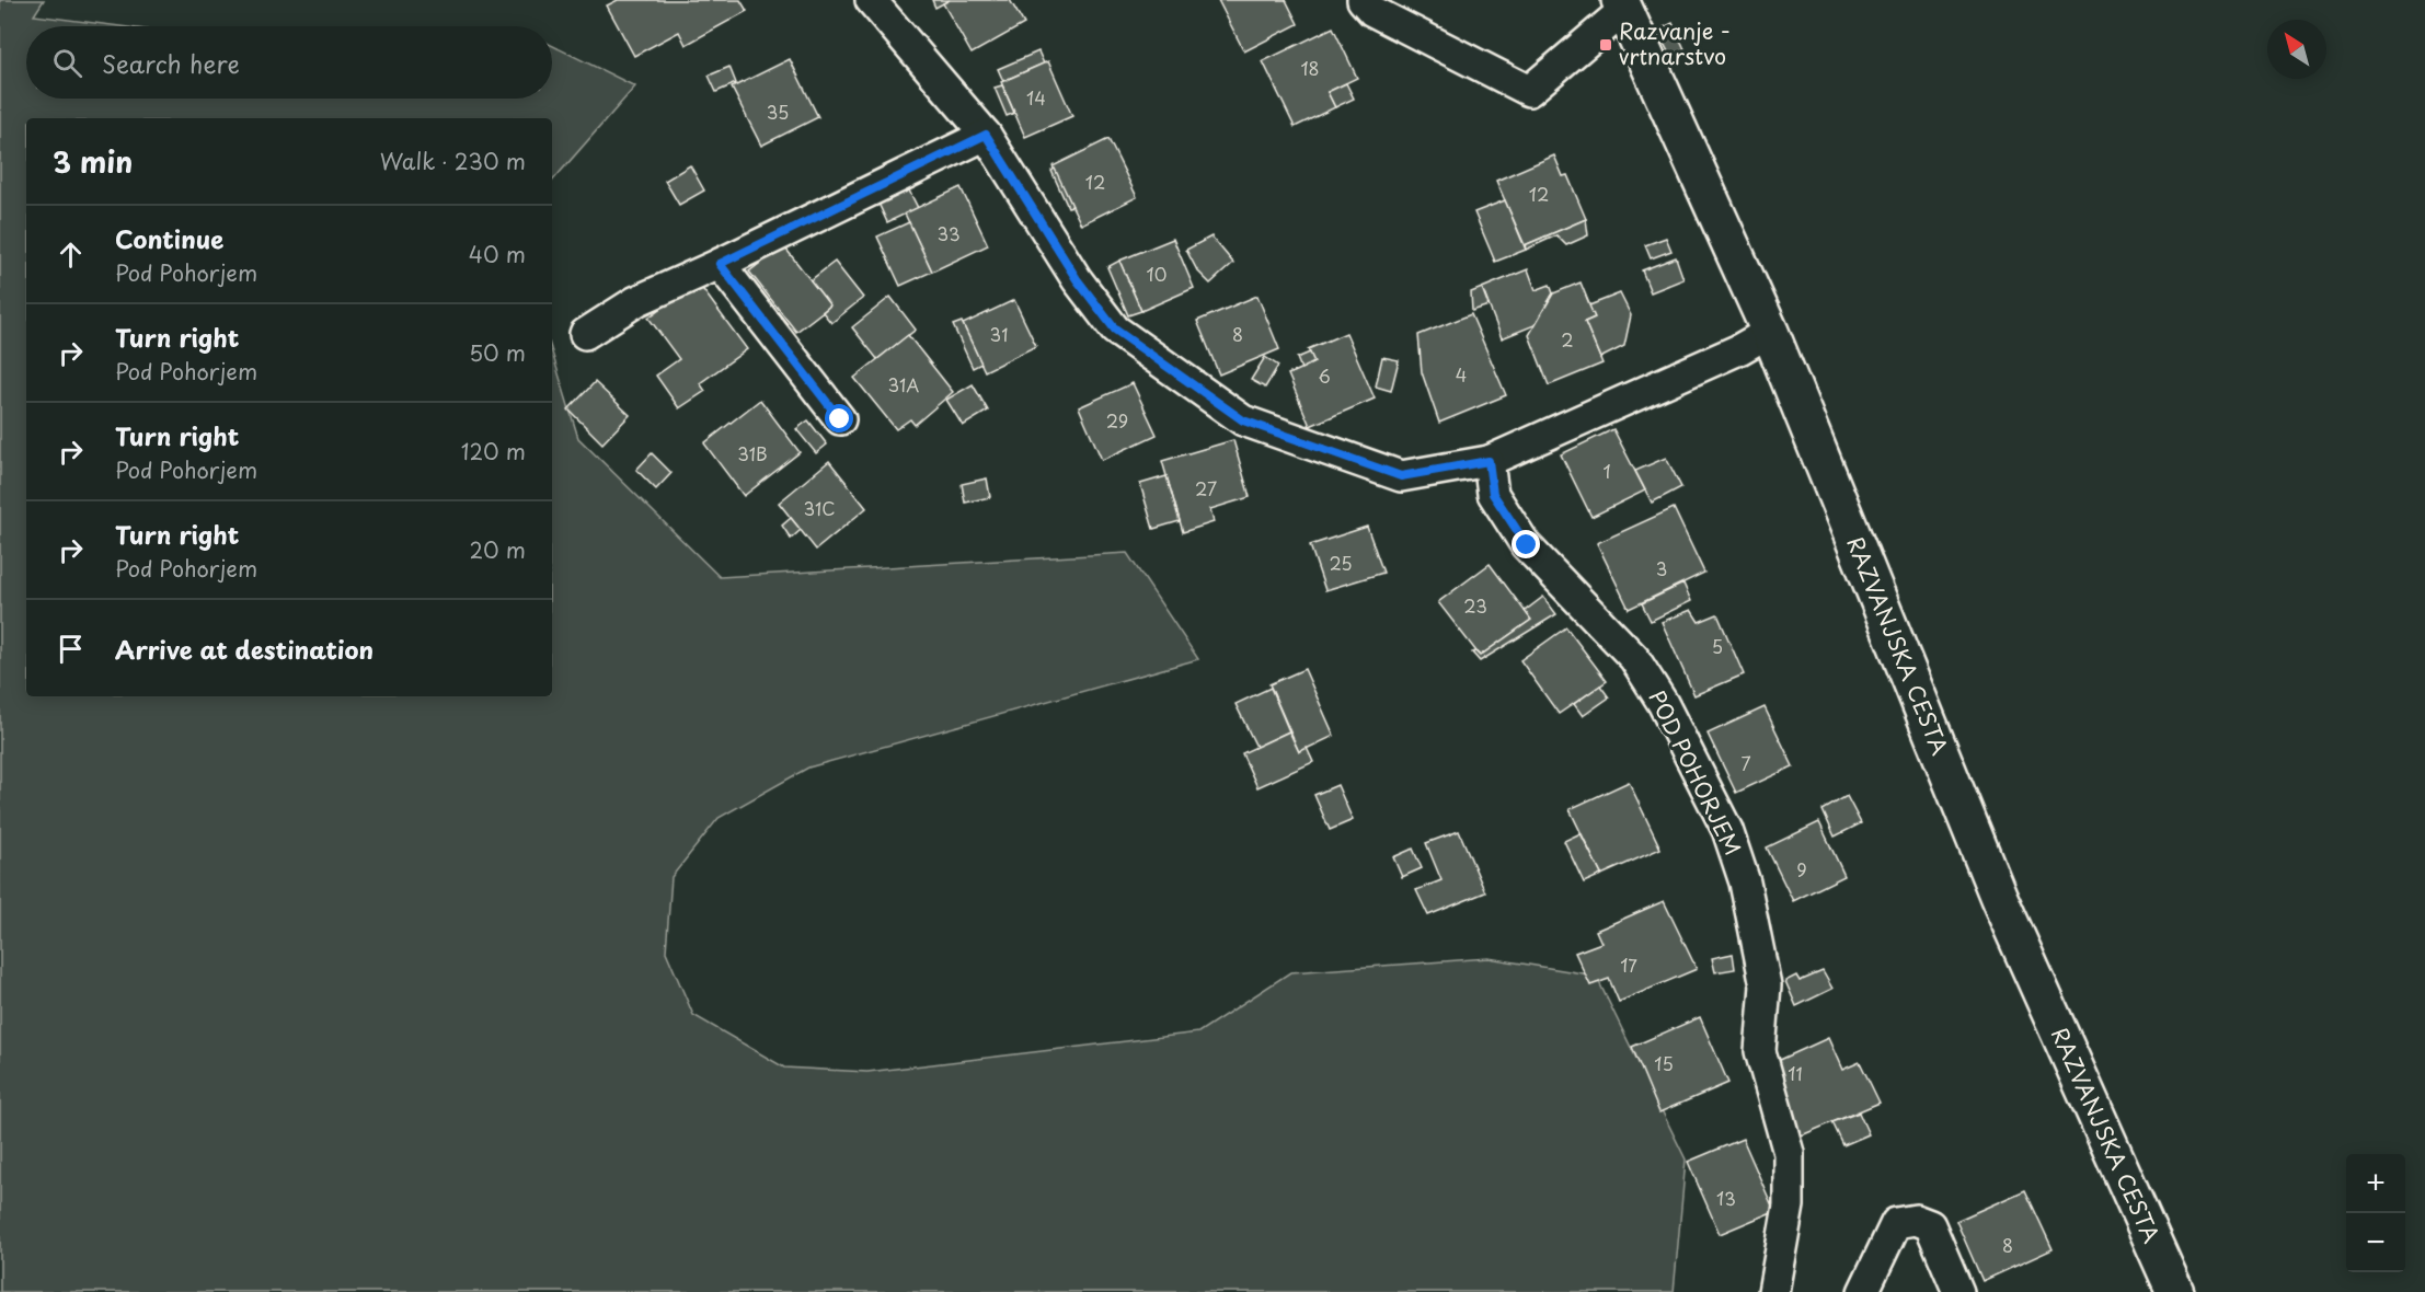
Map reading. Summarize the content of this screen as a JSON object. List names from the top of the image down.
{
  "streets": {
    "street": ["RAZVANJSKA CESTA", "POD POHORJEM"]
  },
  "places": {
    "transit": ["Razvanje - vrtnarstvo"]
  },
  "house_numbers": [
    "18",
    "14",
    "35",
    "12",
    "12",
    "33",
    "10",
    "31",
    "8",
    "2",
    "4",
    "6",
    "31A",
    "29",
    "31B",
    "1",
    "27",
    "31C",
    "25",
    "3",
    "23",
    "5",
    "7",
    "9",
    "17",
    "15",
    "11",
    "13",
    "8"
  ],
  "north": "top left",
  "page": {
    "search": "Search here",
    "heading": ["3 min", "Walk · 230 m"],
    "list": [
      ["Continue", "Pod Pohorjem", "40 m"],
      ["Turn right", "Pod Pohorjem", "50 m"],
      ["Turn right", "Pod Pohorjem", "120 m"],
      ["Turn right", "Pod Pohorjem", "20 m"],
      "Arrive at destination"
    ],
    "map_buttons": ["+", "−"]
  }
}
